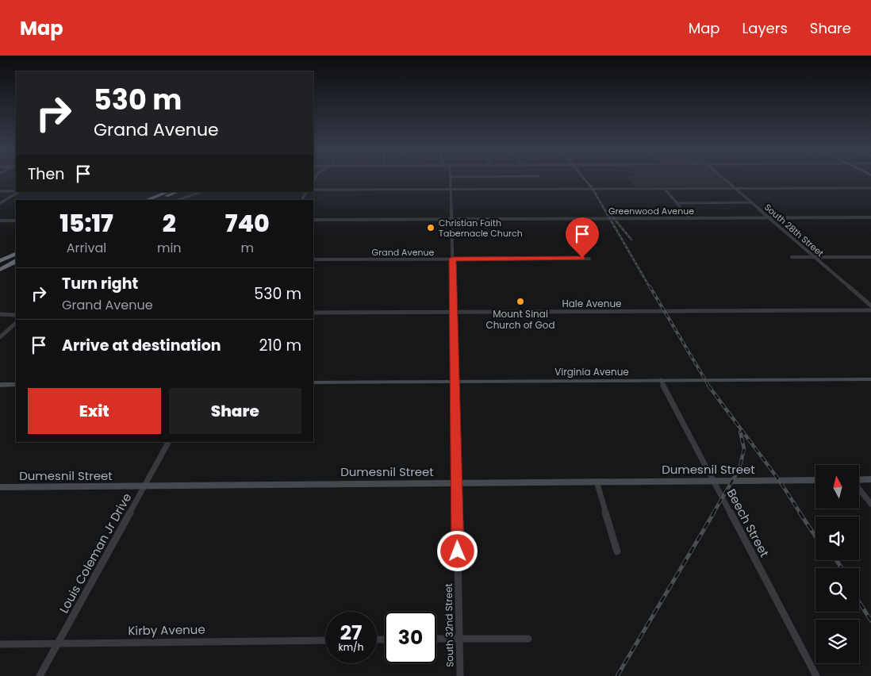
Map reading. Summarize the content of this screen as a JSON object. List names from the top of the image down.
{
  "streets": {
    "main road": ["Virginia Avenue", "Dumesnil Street"],
    "street": [
      "Greenwood Avenue",
      "South 28th Street",
      "Grand Avenue",
      "Hale Avenue",
      "Beech Street",
      "Louis Coleman Jr Drive",
      "South 32nd Street",
      "Kirby Avenue"
    ]
  },
  "crossings": [
    ["Greenwood Avenue", "South 28th Street"],
    ["Greenwood Avenue", "South 32nd Street"],
    ["Grand Avenue", "South 32nd Street"],
    ["Hale Avenue", "South 32nd Street"],
    ["Virginia Avenue", "Beech Street"],
    ["Virginia Avenue", "South 32nd Street"],
    ["Dumesnil Street", "Beech Street"],
    ["Dumesnil Street", "Louis Coleman Jr Drive"],
    ["Dumesnil Street", "South 32nd Street"],
    ["Louis Coleman Jr Drive", "Kirby Avenue"]
  ],
  "places": ["Christian Faith Tabernacle Church", "Mount Sinai Church of God"],
  "north": "top",
  "page": {
    "header": "Map",
    "nav": ["Map", "Layers", "Share"],
    "turn": ["530 m", "Grand Avenue"],
    "then": "Then",
    "eta": [
      "15:17",
      "Arrival",
      "2",
      "min",
      "740",
      "m"
    ],
    "list": [
      {
        "name": "Turn right",
        "note": "Grand Avenue",
        "value": "530 m"
      },
      {
        "name": "Arrive at destination",
        "value": "210 m"
      }
    ],
    "buttons": ["Exit", "Share"],
    "speed": "27 km/h",
    "limit": "30"
  }
}
